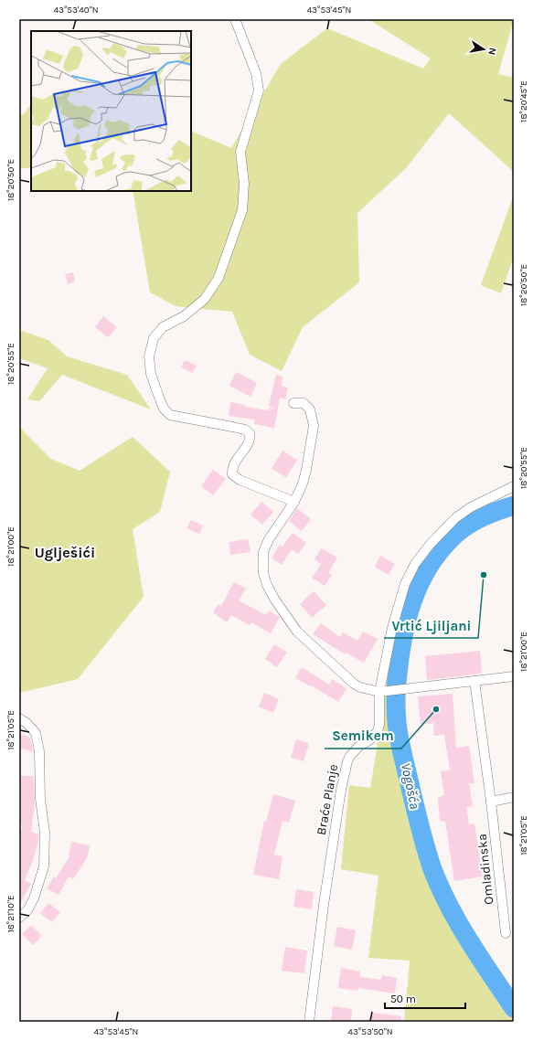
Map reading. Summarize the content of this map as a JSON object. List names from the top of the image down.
{
  "streets": {
    "street": ["Braće Planje", "Omladinska"]
  },
  "districts": ["Uglješići"],
  "water": ["Vogošća"],
  "places": ["Vrtić Ljiljani", "Semikem"],
  "scale_bar": "50 m",
  "north": "right",
  "coordinates": [
    "43°53'40\"N",
    "43°53'45\"N",
    "18°20'45\"E",
    "18°20'50\"E",
    "18°20'55\"E",
    "18°21'00\"E",
    "18°21'05\"E",
    "18°21'10\"E",
    "43°53'50\"N"
  ]
}
